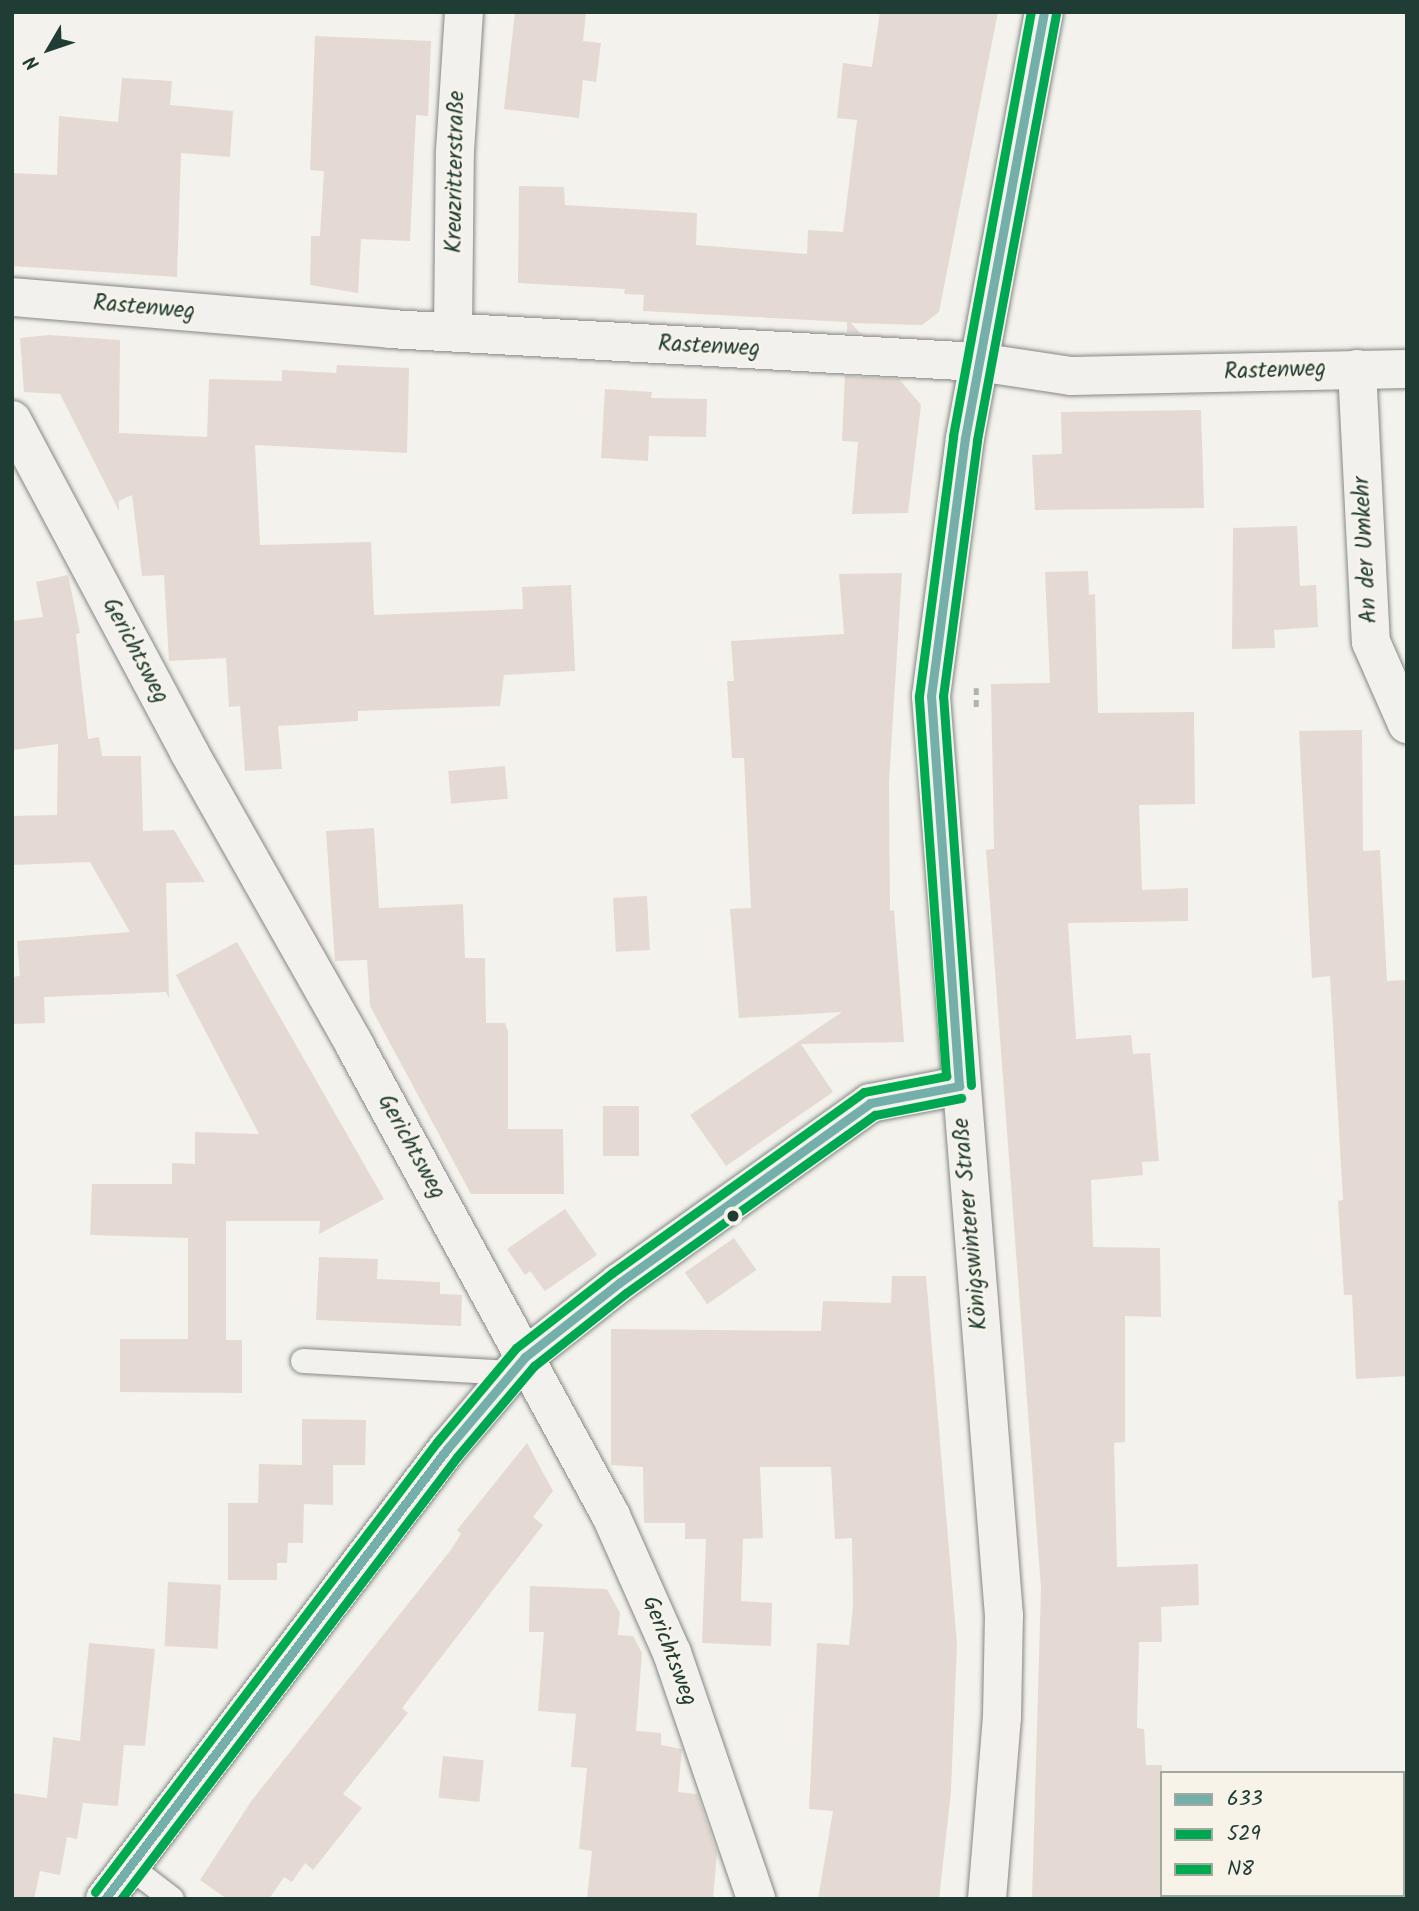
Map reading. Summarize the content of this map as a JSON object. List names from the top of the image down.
{
  "streets": {
    "street": [
      "Kreuzritterstraße",
      "Rastenweg",
      "An der Umkehr",
      "Gerichtsweg",
      "Königswinterer Straße"
    ]
  },
  "crossings": [
    ["Kreuzritterstraße", "Rastenweg"],
    ["Rastenweg", "An der Umkehr"],
    ["Rastenweg", "Königswinterer Straße"]
  ],
  "lines": ["transit line 633", "transit line N8", "transit line 529"],
  "legend": ["633", "529", "N8"],
  "north": "bottom left"
}
